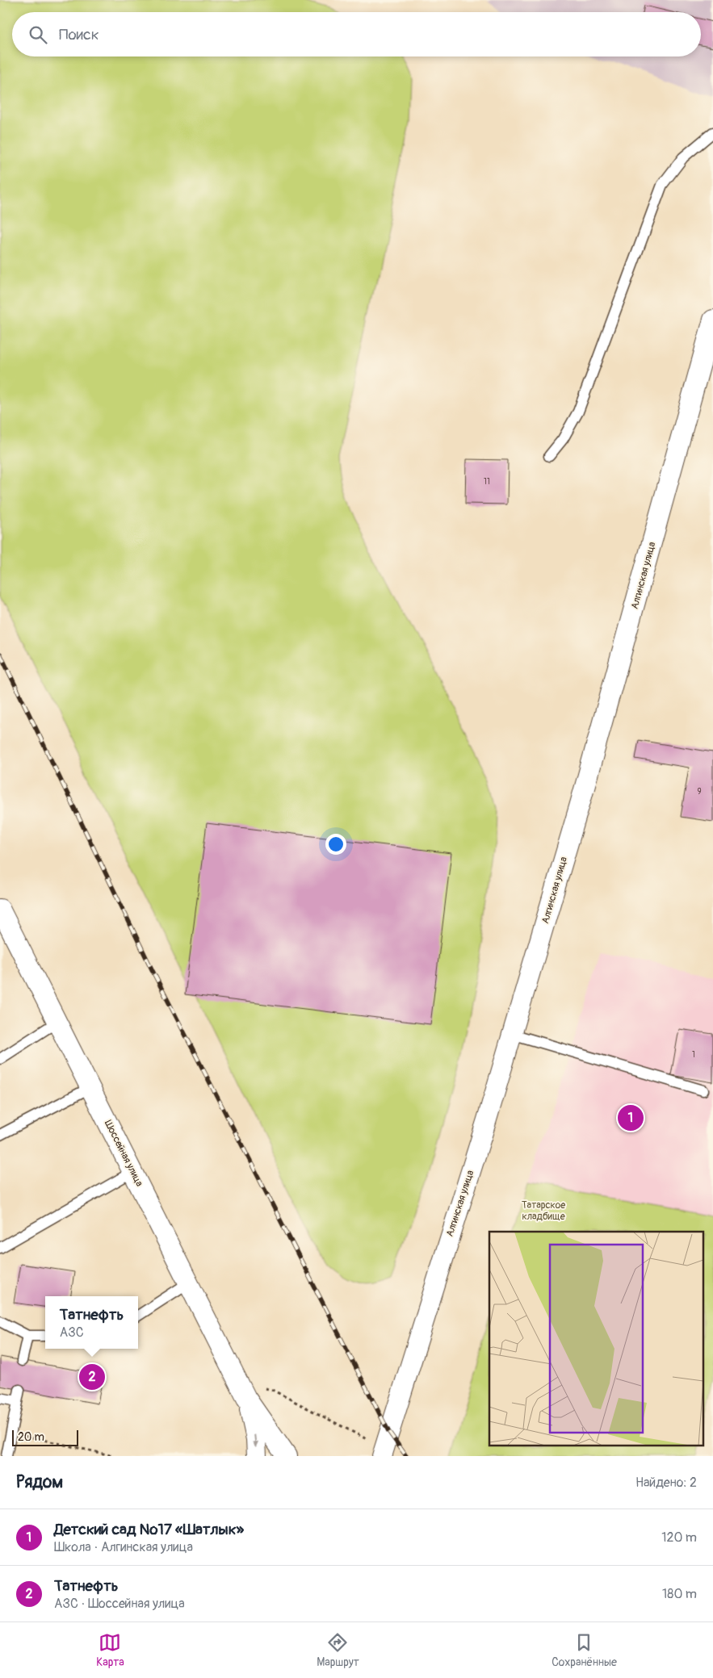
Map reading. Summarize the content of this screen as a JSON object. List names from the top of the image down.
{
  "streets": {
    "street": ["Алгинская улица", "Шоссейная улица"]
  },
  "parks": ["Татарское кладбище"],
  "house_numbers": ["11", "9", "1"],
  "scale_bar": "20 m",
  "page": {
    "search": "Поиск",
    "pins": ["1", "2"],
    "popup": ["Татнефть", "АЗС"],
    "scale": "20 m",
    "heading": ["Рядом", "Найдено: 2"],
    "list": [
      {
        "mark": "1",
        "name": "Детский сад №17 «Шатлык»",
        "note": "Школа · Алгинская улица",
        "value": "120 m"
      },
      {
        "mark": "2",
        "name": "Татнефть",
        "note": "АЗС · Шоссейная улица",
        "value": "180 m"
      }
    ],
    "nav": ["Карта", "Маршрут", "Сохранённые"]
  }
}
